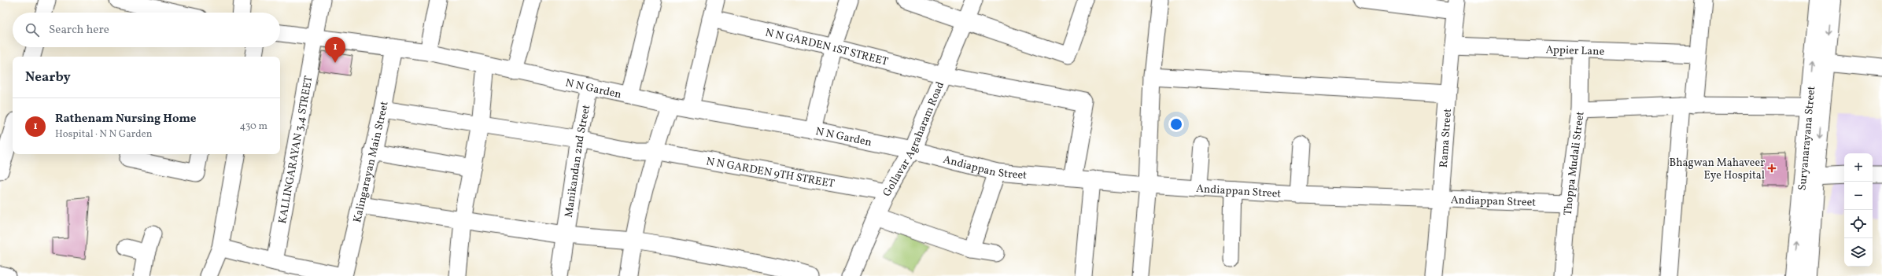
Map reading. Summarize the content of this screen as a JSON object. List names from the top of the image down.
{
  "streets": {
    "main road": ["Suryanarayana Street"],
    "street": [
      "N N GARDEN 1ST STREET",
      "Appier Lane",
      "N N Garden",
      "Rama Street",
      "Gollavar Agraharam Road",
      "KALLINGARAYAN 3,4 STREET",
      "Manikandan 2nd Street",
      "Kalingarayan Main Street",
      "Thoppa Mudali Street",
      "Andiappan Street",
      "N N GARDEN 9TH STREET"
    ]
  },
  "crossings": [
    ["N N GARDEN 1ST STREET", "Gollavar Agraharam Road"],
    ["N N GARDEN 1ST STREET", "Andiappan Street"],
    ["Appier Lane", "Rama Street"],
    ["Appier Lane", "Thoppa Mudali Street"],
    ["N N Garden", "Gollavar Agraharam Road"],
    ["N N Garden", "KALLINGARAYAN 3,4 STREET"],
    ["N N Garden", "Manikandan 2nd Street"],
    ["N N Garden", "Kalingarayan Main Street"],
    ["N N Garden", "Andiappan Street"],
    ["Rama Street", "Andiappan Street"],
    ["Gollavar Agraharam Road", "Andiappan Street"],
    ["Gollavar Agraharam Road", "N N GARDEN 9TH STREET"],
    ["Manikandan 2nd Street", "N N GARDEN 9TH STREET"],
    ["Kalingarayan Main Street", "N N GARDEN 9TH STREET"],
    ["Thoppa Mudali Street", "Andiappan Street"]
  ],
  "places": {
    "health": ["Bhagwan Mahaveer Eye Hospital"]
  },
  "page": {
    "search": "Search here",
    "pins": "1",
    "heading": "Nearby",
    "list": [
      {
        "mark": "1",
        "name": "Rathenam Nursing Home",
        "note": "Hospital · N N Garden",
        "value": "430 m"
      }
    ],
    "map_buttons": ["+", "−"]
  }
}
